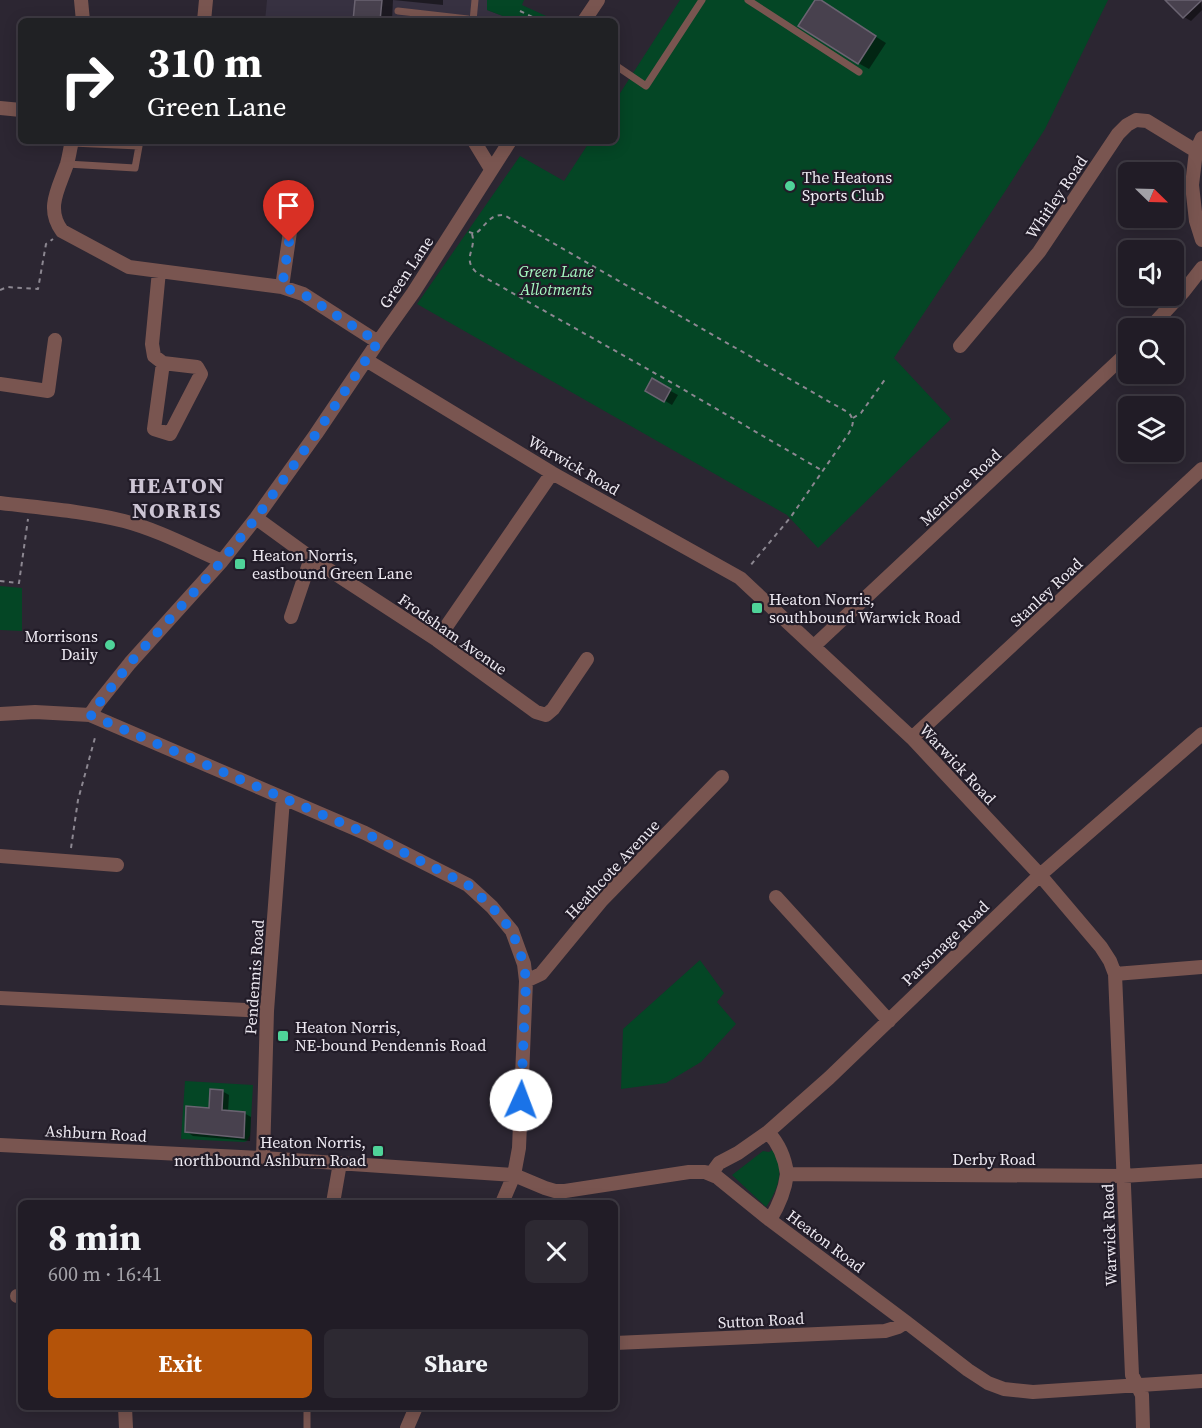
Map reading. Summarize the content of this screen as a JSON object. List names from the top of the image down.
{
  "streets": {
    "street": [
      "Whitley Road",
      "Green Lane",
      "Warwick Road",
      "Mentone Road",
      "Stanley Road",
      "Frodsham Avenue",
      "Heathcote Avenue",
      "Parsonage Road",
      "Pendennis Road",
      "Ashburn Road",
      "Derby Road",
      "Heaton Road",
      "Sutton Road"
    ]
  },
  "crossings": [
    ["Green Lane", "Warwick Road"],
    ["Green Lane", "Frodsham Avenue"],
    ["Warwick Road", "Mentone Road"],
    ["Warwick Road", "Stanley Road"],
    ["Warwick Road", "Parsonage Road"],
    ["Warwick Road", "Derby Road"],
    ["Warwick Road", "Heaton Road"],
    ["Parsonage Road", "Heaton Road"],
    ["Pendennis Road", "Ashburn Road"],
    ["Heaton Road", "Sutton Road"]
  ],
  "districts": ["HEATON NORRIS"],
  "parks": ["Green Lane Allotments"],
  "places": {
    "other": ["The Heatons Sports Club", "Morrisons Daily"],
    "transit": [
      "Heaton Norris, eastbound Green Lane",
      "Heaton Norris, southbound Warwick Road",
      "Heaton Norris, NE-bound Pendennis Road",
      "Heaton Norris, northbound Ashburn Road"
    ]
  },
  "north": "bottom right",
  "page": {
    "turn": ["310 m", "Green Lane"],
    "heading": ["8 min", "600 m · 16:41"],
    "buttons": ["Exit", "Share"]
  }
}
